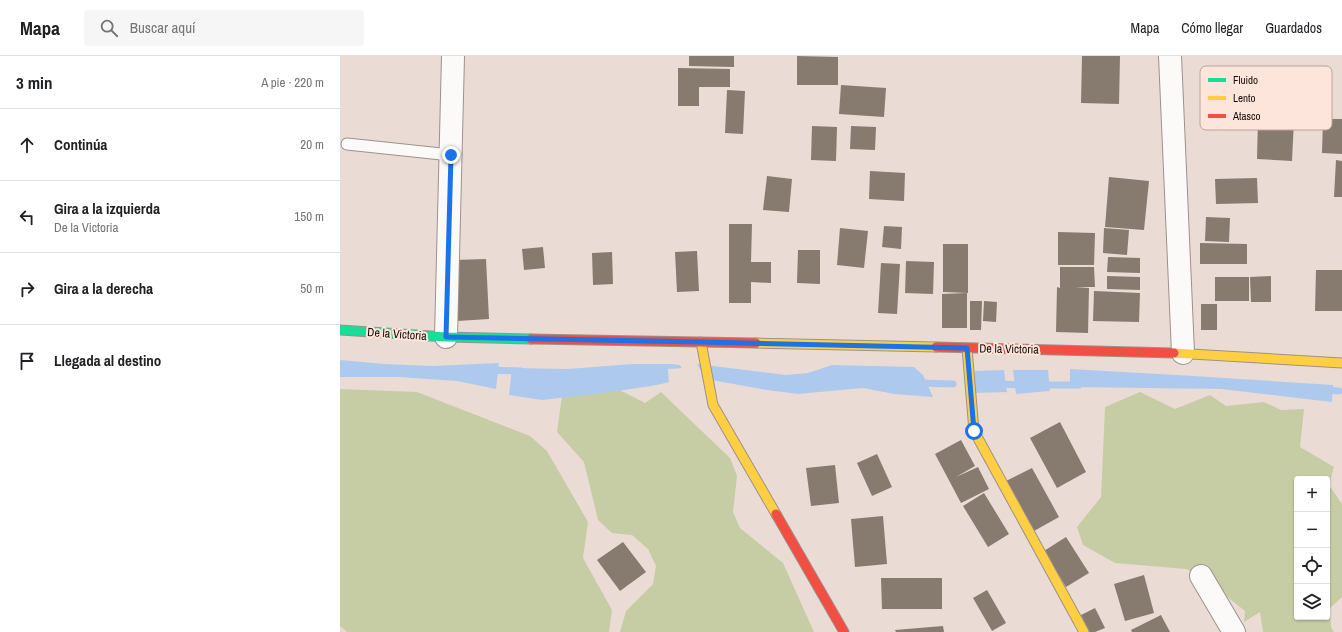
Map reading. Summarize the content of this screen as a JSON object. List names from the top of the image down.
{
  "streets": {
    "main road": ["De la Victoria"]
  },
  "legend": ["Fluido", "Lento", "Atasco"],
  "page": {
    "header": "Mapa",
    "search": "Buscar aquí",
    "nav": ["Mapa", "Cómo llegar", "Guardados"],
    "heading": ["3 min", "A pie · 220 m"],
    "list": [
      ["Continúa", "20 m"],
      ["Gira a la izquierda", "De la Victoria", "150 m"],
      ["Gira a la derecha", "50 m"],
      "Llegada al destino"
    ],
    "map_buttons": ["+", "−"]
  }
}
